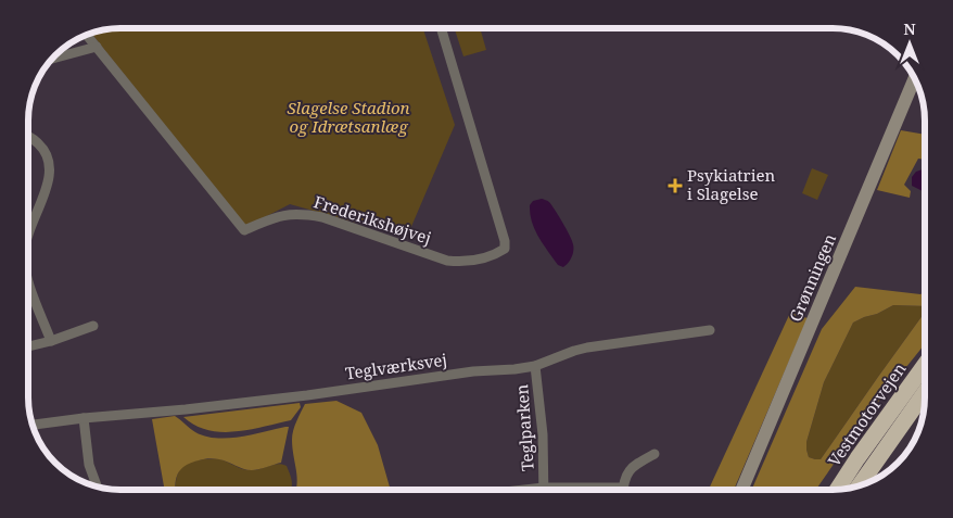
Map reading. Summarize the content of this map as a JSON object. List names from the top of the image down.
{
  "streets": {
    "highway": ["Vestmotorvejen"],
    "main road": ["Grønningen"],
    "street": ["Frederikshøjvej", "Teglværksvej", "Teglparken"]
  },
  "crossings": [
    ["Teglværksvej", "Teglparken"]
  ],
  "parks": ["Slagelse Stadion og Idrætsanlæg"],
  "places": {
    "health": ["Psykiatrien i Slagelse"]
  },
  "north": "top"
}
